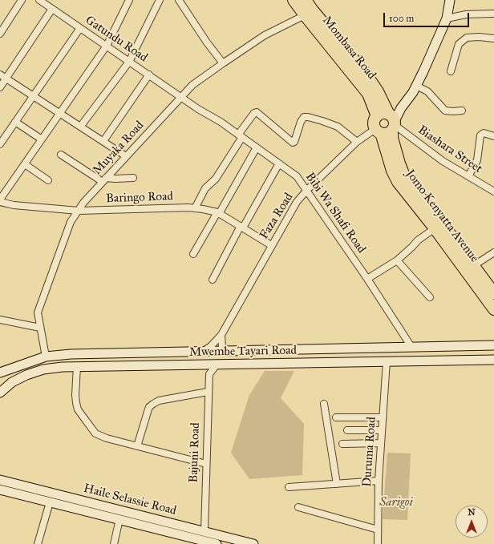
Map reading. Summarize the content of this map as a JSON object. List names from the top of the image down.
{
  "streets": {
    "highway": ["Mombasa Road", "Jomo Kenyatta Avenue"],
    "street": [
      "Gatundu Road",
      "Muyaka Road",
      "Biashara Street",
      "Baringo Road",
      "Bibi Wa Shafi Road",
      "Faza Road",
      "Mwembe Tayari Road",
      "Duruma Road",
      "Bajuni Road",
      "Haile Selassie Road"
    ]
  },
  "crossings": [
    ["Gatundu Road", "Muyaka Road"],
    ["Gatundu Road", "Bibi Wa Shafi Road"],
    ["Mombasa Road", "Muyaka Road"],
    ["Mombasa Road", "Biashara Street"],
    ["Mombasa Road", "Faza Road"],
    ["Mombasa Road", "Jomo Kenyatta Avenue"],
    ["Muyaka Road", "Baringo Road"],
    ["Muyaka Road", "Bibi Wa Shafi Road"],
    ["Muyaka Road", "Mwembe Tayari Road"],
    ["Biashara Street", "Faza Road"],
    ["Biashara Street", "Jomo Kenyatta Avenue"],
    ["Baringo Road", "Faza Road"],
    ["Bibi Wa Shafi Road", "Faza Road"],
    ["Bibi Wa Shafi Road", "Mwembe Tayari Road"],
    ["Faza Road", "Jomo Kenyatta Avenue"],
    ["Faza Road", "Mwembe Tayari Road"],
    ["Mwembe Tayari Road", "Duruma Road"],
    ["Bajuni Road", "Haile Selassie Road"]
  ],
  "parks": ["Sarigoi"],
  "scale_bar": "100 m",
  "north": "top"
}
